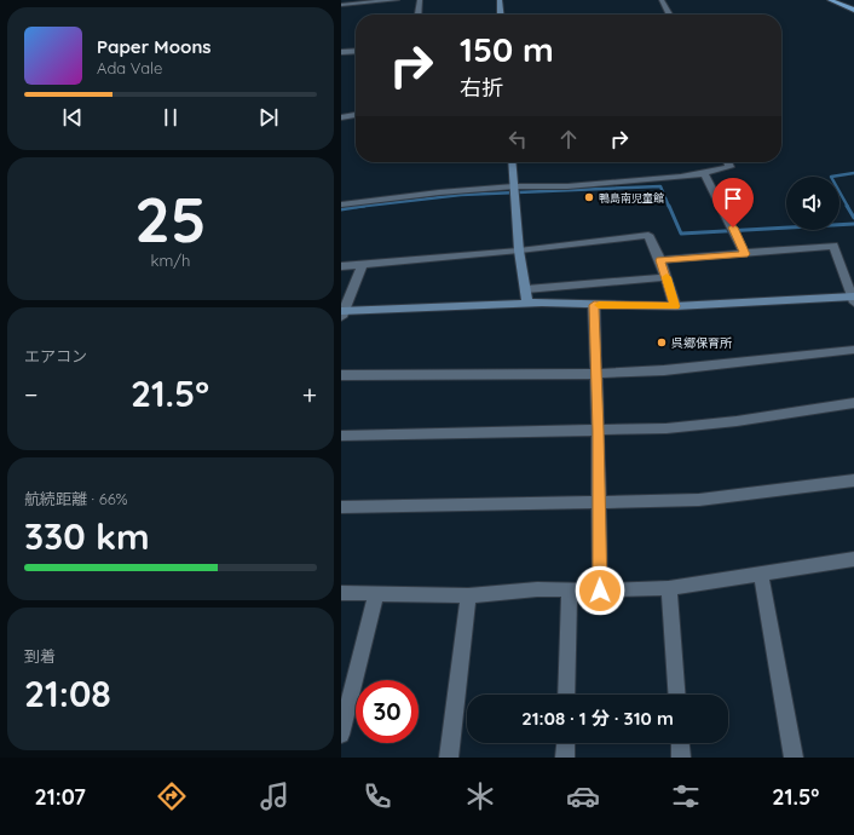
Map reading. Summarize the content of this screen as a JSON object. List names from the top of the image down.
{
  "places": ["鴨島南児童館", "呉郷保育所"],
  "page": {
    "turn": ["150 m", "右折"],
    "song": ["Paper Moons", "Ada Vale"],
    "tile": [
      ["25", "km/h"],
      "エアコン",
      ["航続距離 · 66%", "330 km"],
      ["到着", "21:08"]
    ],
    "heat": ["−", "21.5°", "+"],
    "limit": "30",
    "trip": "21:08 · 1 分 · 310 m",
    "tabs": ["21:07", "21.5°"]
  }
}
